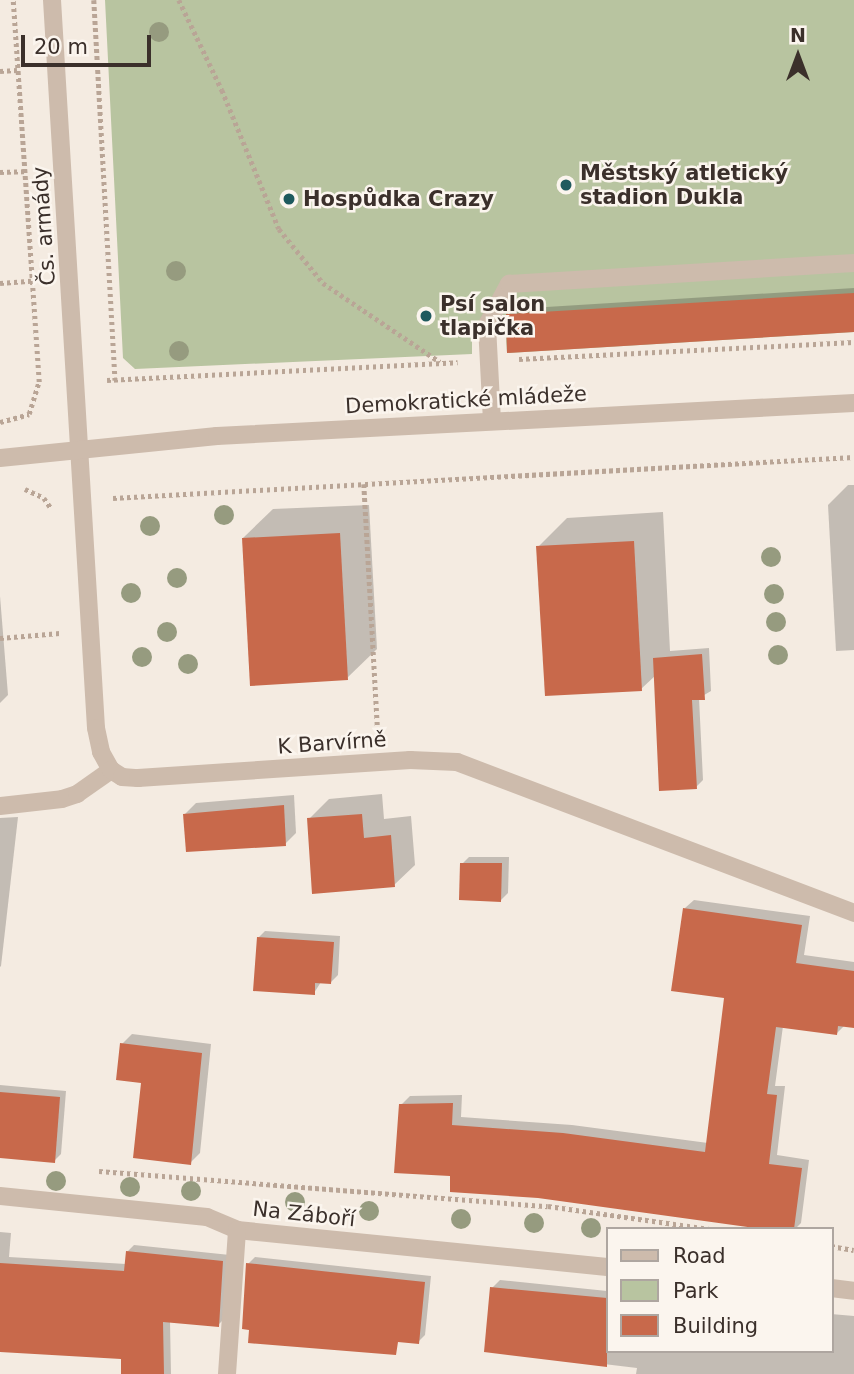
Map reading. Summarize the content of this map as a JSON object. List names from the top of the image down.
{
  "streets": {
    "street": [
      "Čs. armády",
      "Demokratické mládeže",
      "K Barvírně",
      "Na Záboří"
    ]
  },
  "crossings": [
    ["Čs. armády", "Demokratické mládeže"]
  ],
  "places": ["Městský atletický stadion Dukla", "Hospůdka Crazy", "Psí salon tlapička"],
  "legend": ["Road", "Park", "Building"],
  "scale_bar": "20 m",
  "north": "top"
}
